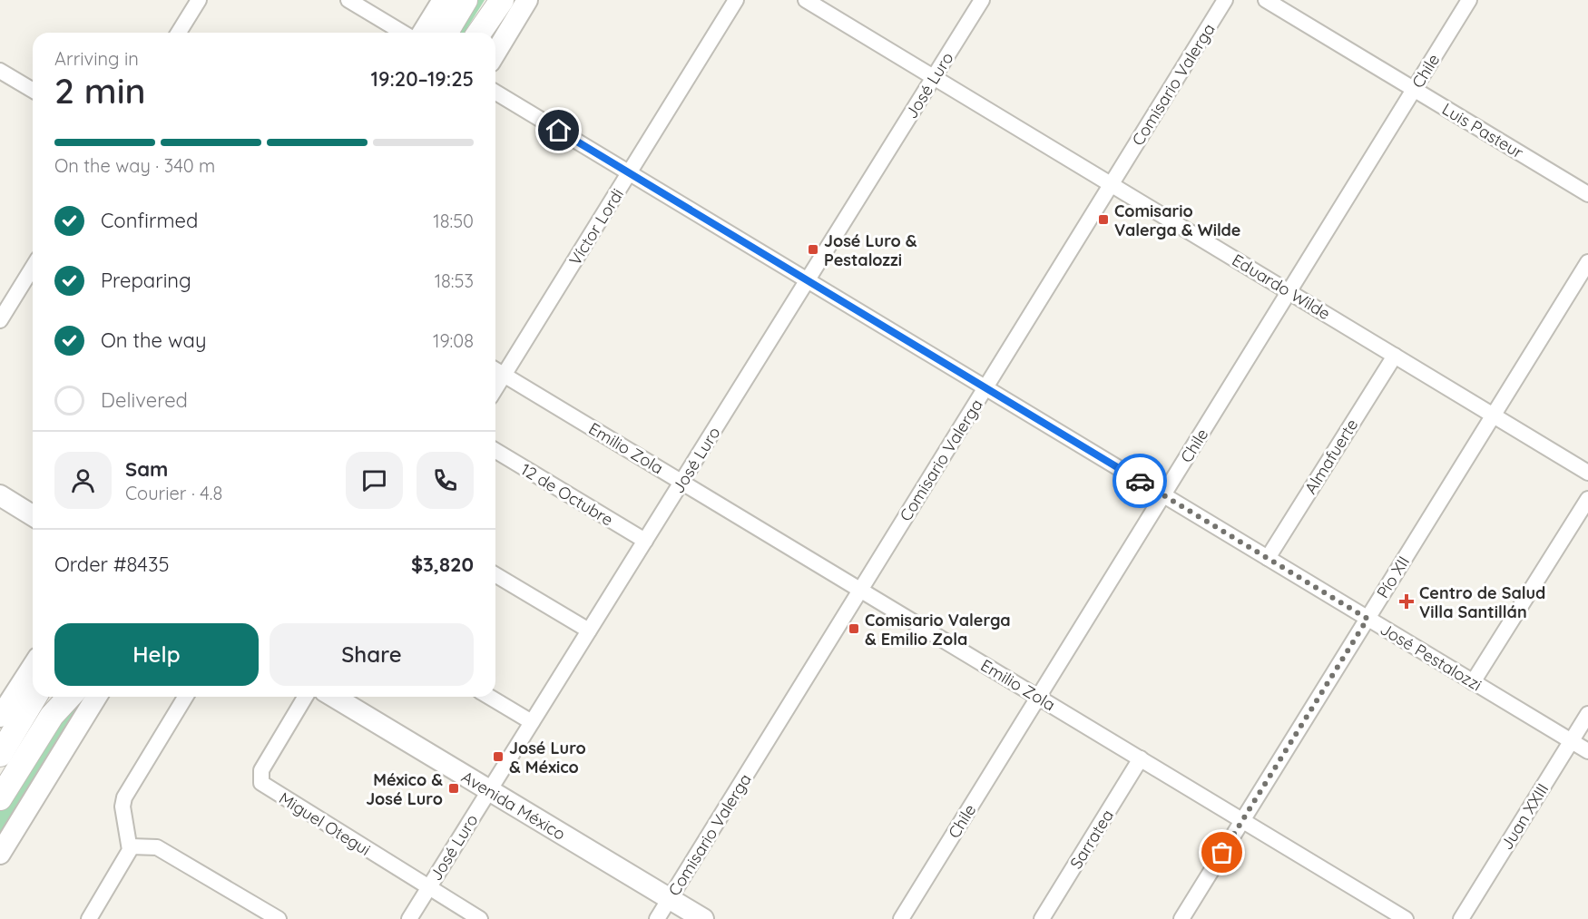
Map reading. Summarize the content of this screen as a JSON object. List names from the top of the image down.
{
  "streets": {
    "main road": ["Avenida México"],
    "street": [
      "Chile",
      "Comisario Valerga",
      "José Luro",
      "Luis Pasteur",
      "Víctor Lordi",
      "Eduardo Wilde",
      "Emilio Zola",
      "Almafuerte",
      "12 de Octubre",
      "Pío XII",
      "José Pestalozzi",
      "Juan XXIII",
      "Miguel Otegui",
      "Sarratea"
    ]
  },
  "crossings": [
    ["Chile", "Luis Pasteur"],
    ["Chile", "Eduardo Wilde"],
    ["Chile", "Emilio Zola"],
    ["Chile", "José Pestalozzi"],
    ["Comisario Valerga", "Eduardo Wilde"],
    ["Comisario Valerga", "Emilio Zola"],
    ["Comisario Valerga", "José Pestalozzi"],
    ["Comisario Valerga", "Avenida México"],
    ["José Luro", "Eduardo Wilde"],
    ["José Luro", "Emilio Zola"],
    ["José Luro", "12 de Octubre"],
    ["José Luro", "José Pestalozzi"],
    ["José Luro", "Avenida México"],
    ["José Luro", "Miguel Otegui"],
    ["Víctor Lordi", "Emilio Zola"],
    ["Víctor Lordi", "José Pestalozzi"],
    ["Eduardo Wilde", "Almafuerte"],
    ["Eduardo Wilde", "Pío XII"],
    ["Emilio Zola", "Pío XII"],
    ["Emilio Zola", "Sarratea"],
    ["Almafuerte", "José Pestalozzi"],
    ["Pío XII", "José Pestalozzi"],
    ["José Pestalozzi", "Juan XXIII"]
  ],
  "places": {
    "transit": [
      "Comisario Valerga & Wilde",
      "José Luro & Pestalozzi",
      "Comisario Valerga & Emilio Zola",
      "José Luro & México",
      "México & José Luro"
    ],
    "health": ["Centro de Salud Villa Santillán"]
  },
  "page": {
    "heading": ["2 min", "Arriving in", "19:20–19:25"],
    "panel": [
      "Sam",
      "Courier · 4.8",
      "Order #8435",
      "$3,820"
    ],
    "bar": "On the way · 340 m",
    "list": [
      ["Confirmed", "18:50"],
      ["Preparing", "18:53"],
      ["On the way", "19:08"],
      "Delivered"
    ],
    "buttons": ["Help", "Share"]
  }
}
